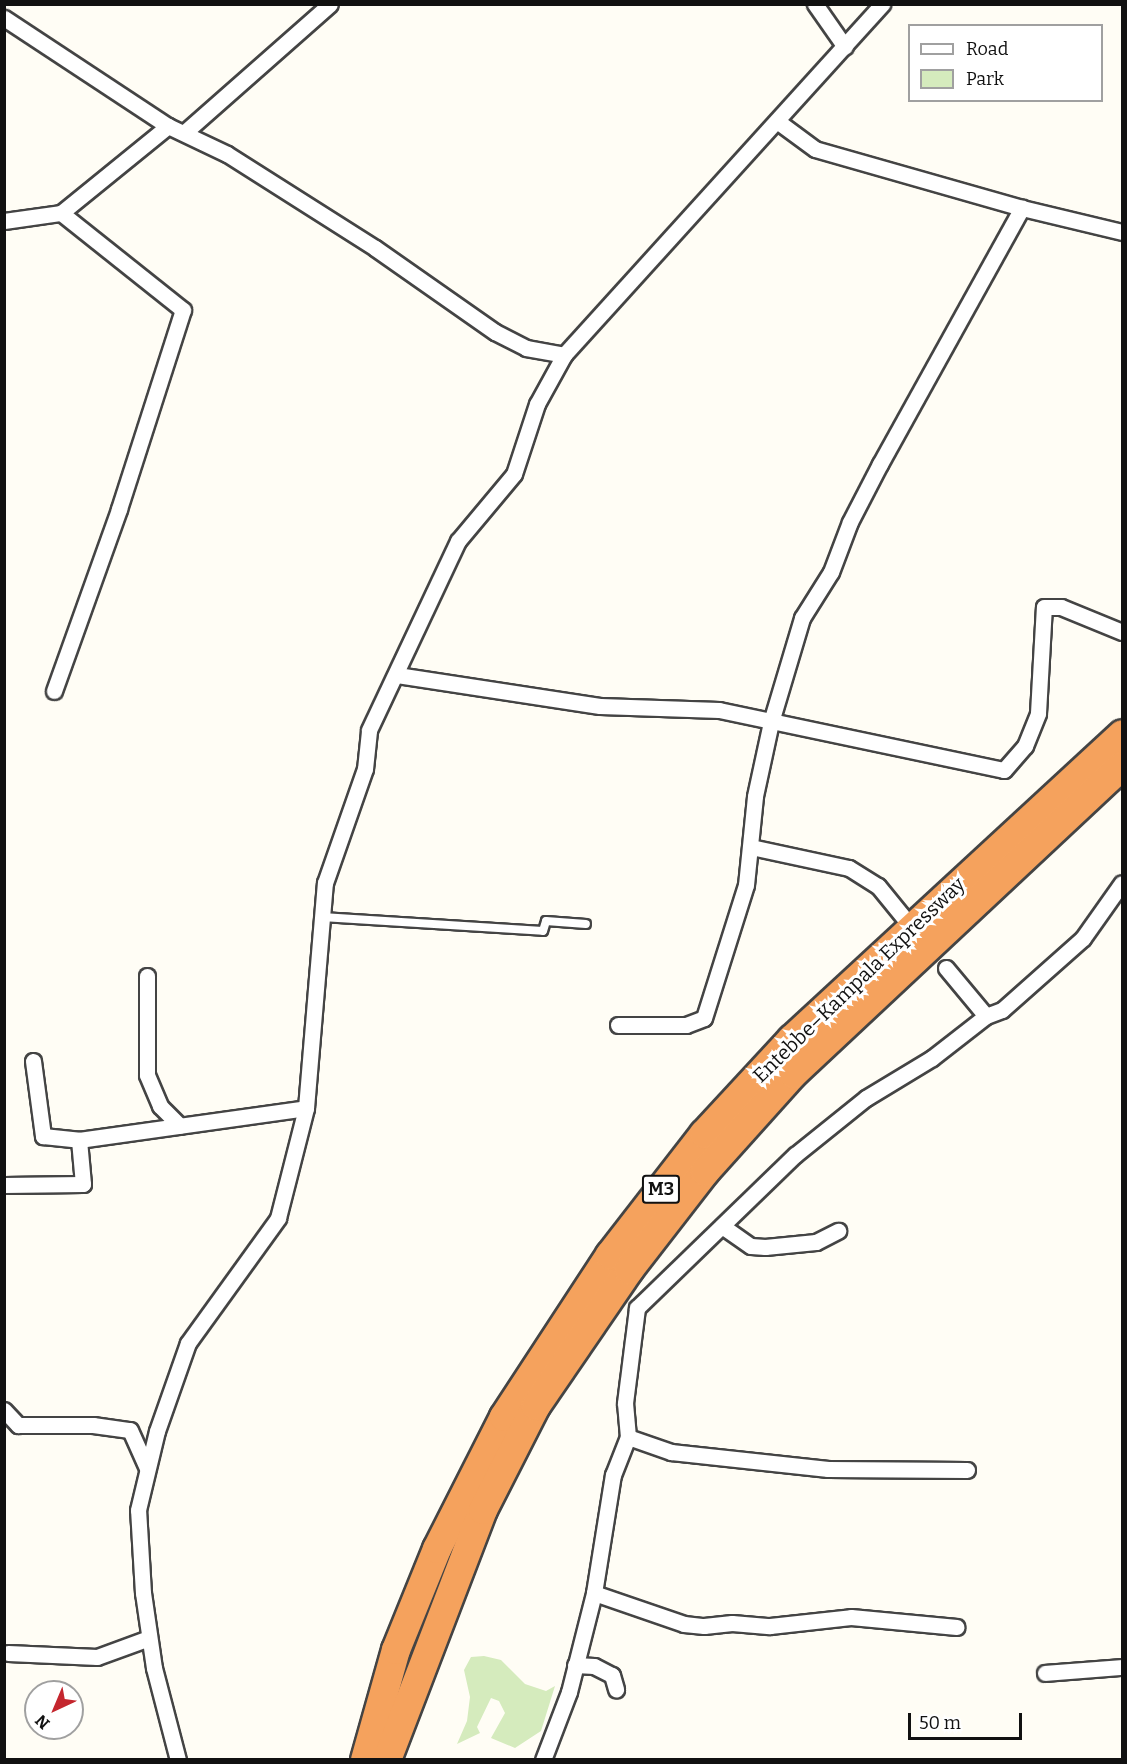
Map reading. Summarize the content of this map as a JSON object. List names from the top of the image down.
{
  "streets": {
    "highway": ["Entebbe–Kampala Expressway", "M3"]
  },
  "legend": ["Road", "Park"],
  "scale_bar": "50 m",
  "north": "bottom left"
}
